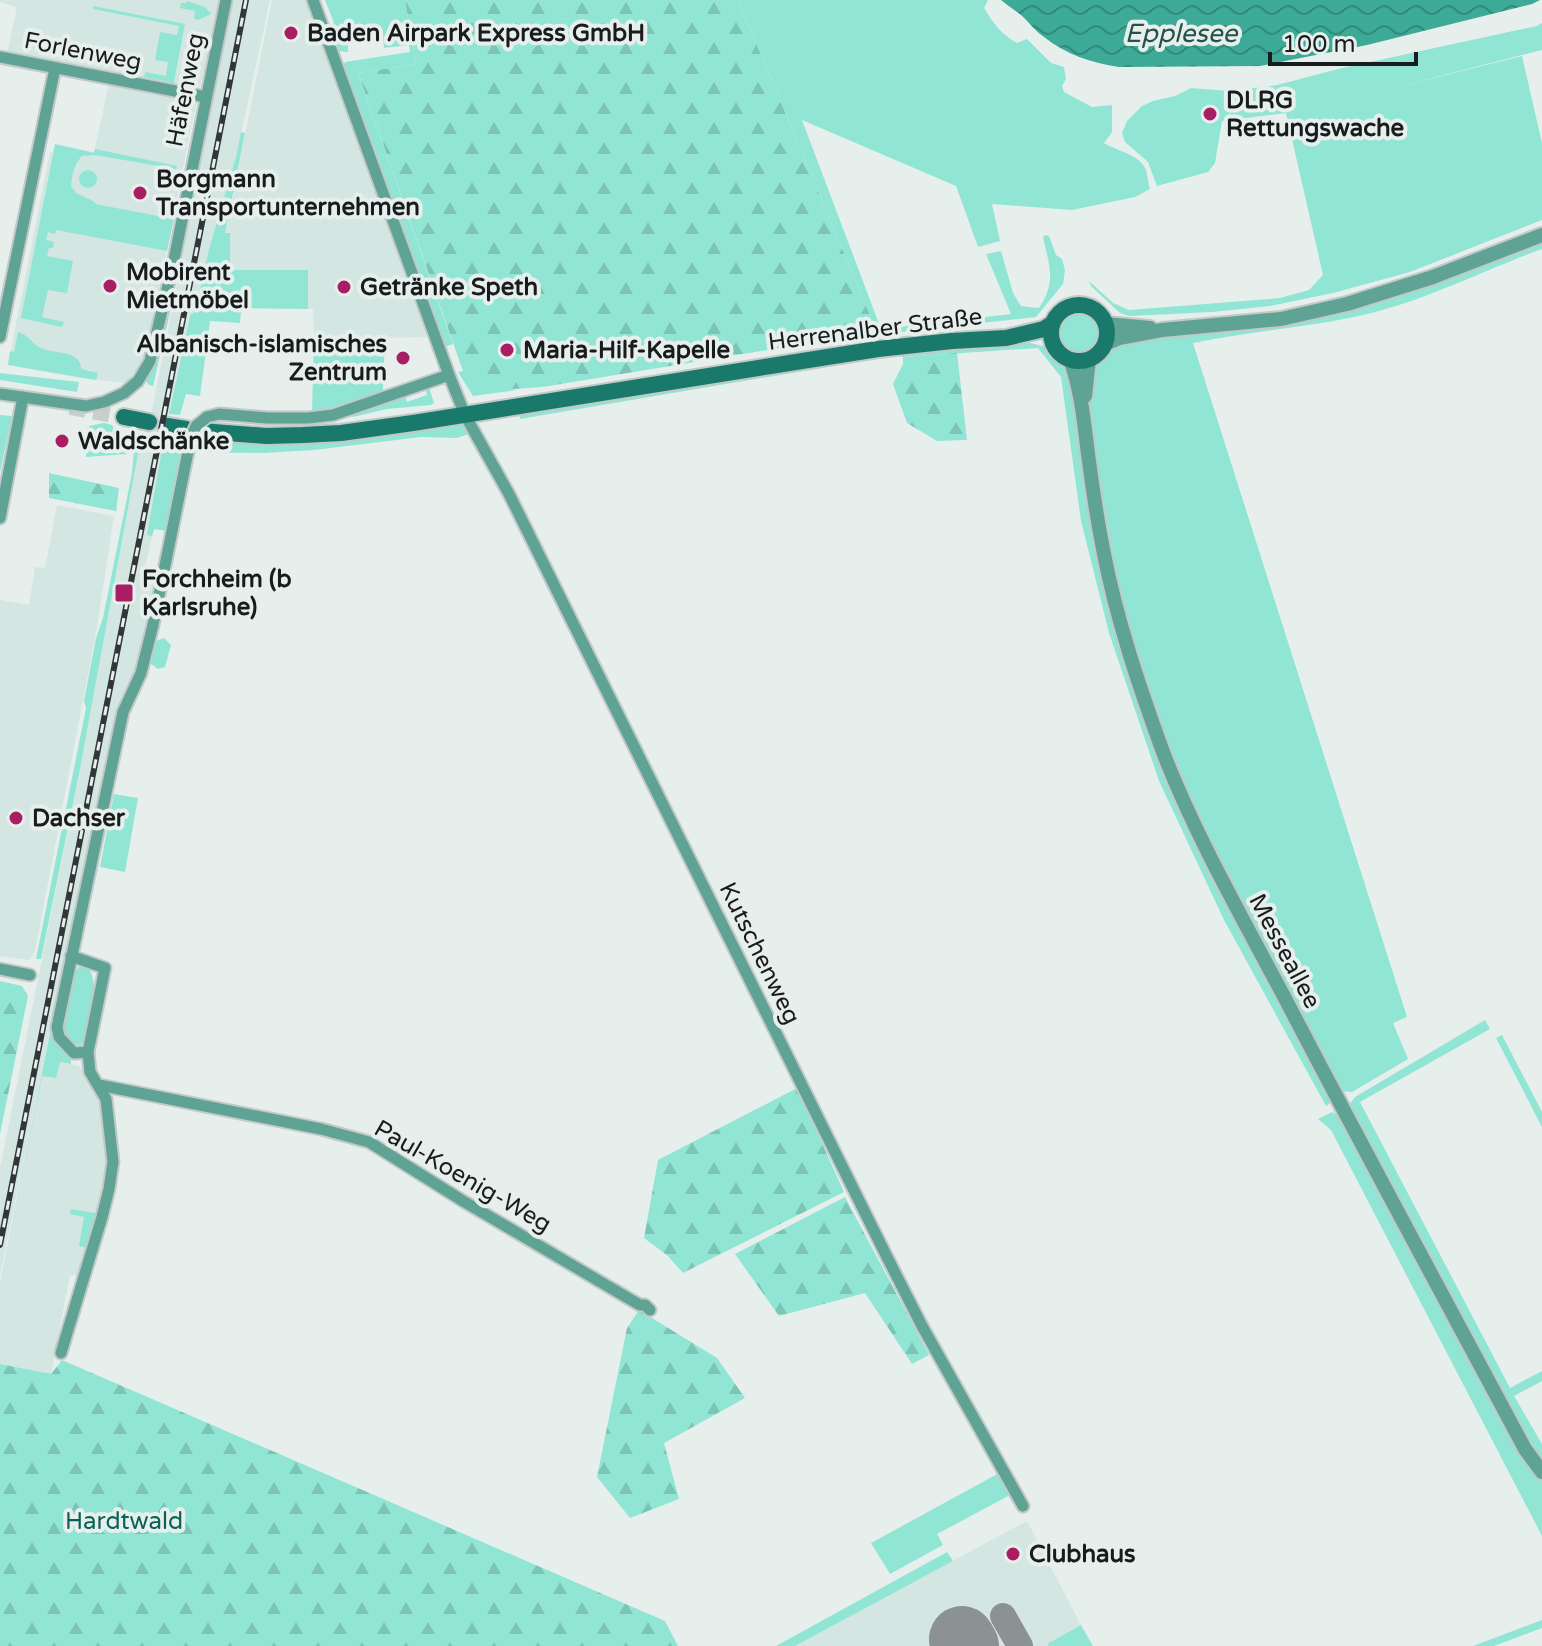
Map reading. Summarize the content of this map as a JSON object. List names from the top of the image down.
{
  "streets": {
    "main road": ["Herrenalber Straße"],
    "street": [
      "Forlenweg",
      "Häfenweg",
      "Messeallee",
      "Kutschenweg",
      "Paul-Koenig-Weg"
    ]
  },
  "crossings": [
    ["Forlenweg", "Häfenweg"],
    ["Herrenalber Straße", "Messeallee"],
    ["Herrenalber Straße", "Kutschenweg"]
  ],
  "water": ["Epplesee"],
  "parks": ["Hardtwald"],
  "places": {
    "other": [
      "Baden Airpark Express GmbH",
      "DLRG Rettungswache",
      "Borgmann Transportunternehmen",
      "Mobirent Mietmöbel",
      "Getränke Speth",
      "Maria-Hilf-Kapelle",
      "Albanisch-islamisches Zentrum",
      "Waldschänke",
      "Dachser",
      "Clubhaus"
    ],
    "transit": ["Forchheim (b Karlsruhe)"]
  },
  "scale_bar": "100 m"
}
